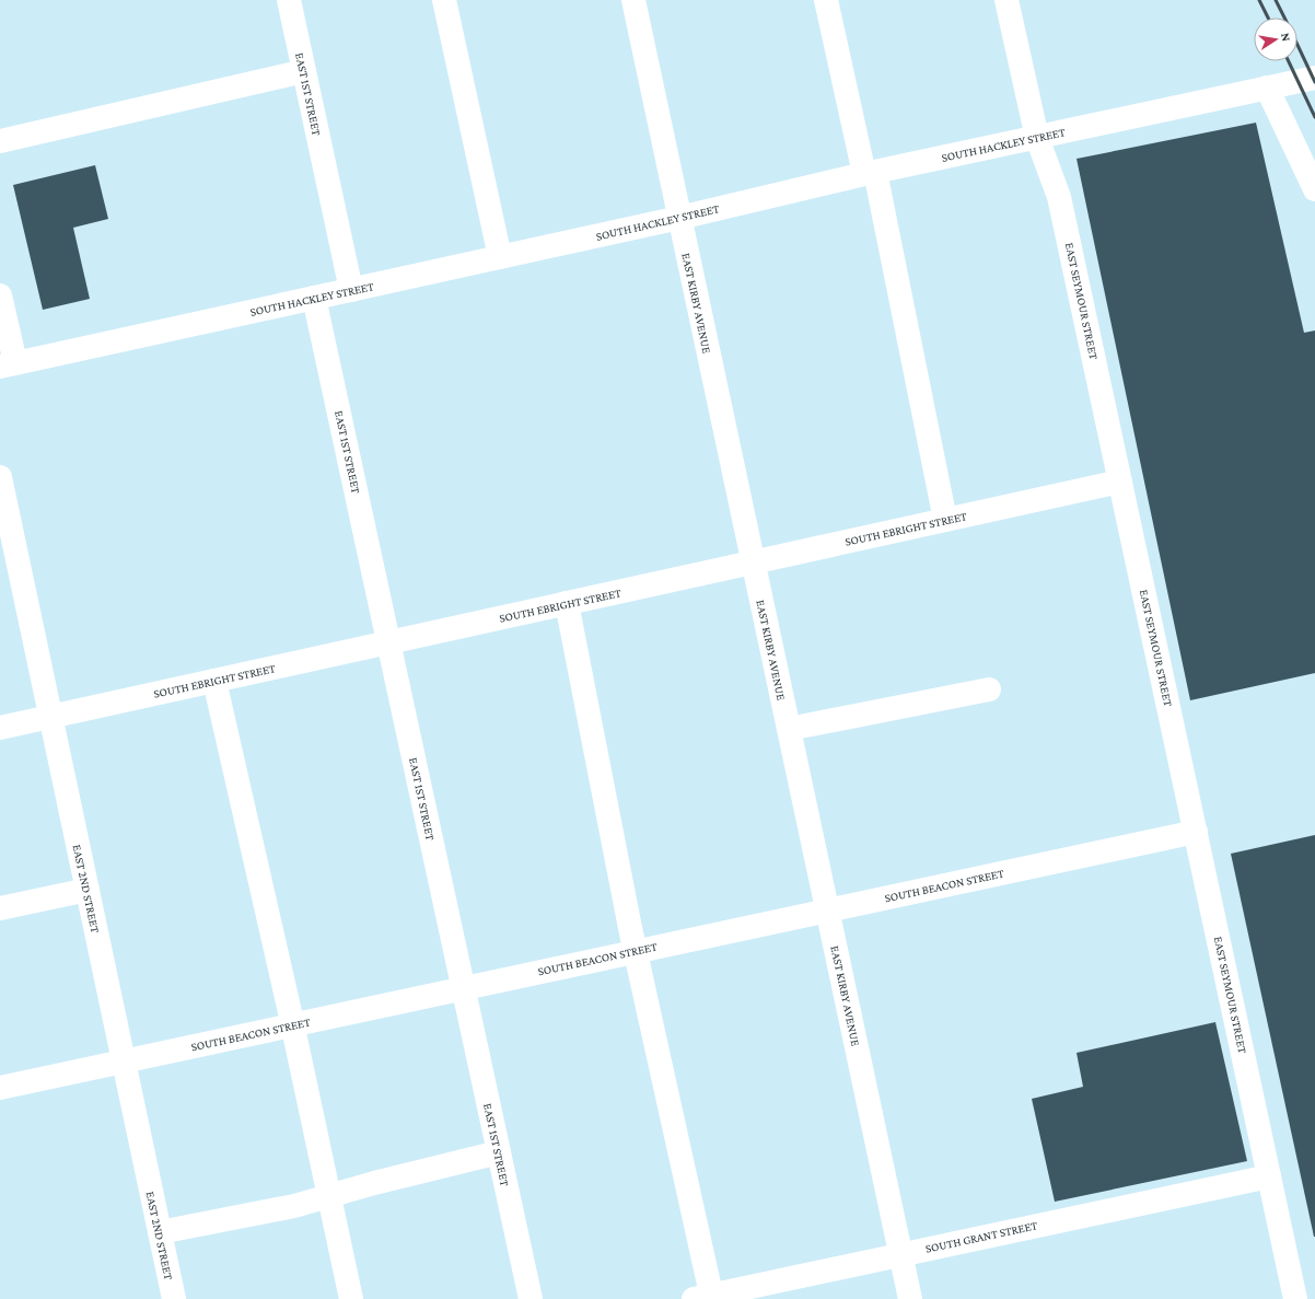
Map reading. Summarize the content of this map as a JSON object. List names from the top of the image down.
{
  "streets": {
    "street": [
      "EAST 1ST STREET",
      "SOUTH HACKLEY STREET",
      "EAST SEYMOUR STREET",
      "EAST KIRBY AVENUE",
      "SOUTH EBRIGHT STREET",
      "SOUTH BEACON STREET",
      "EAST 2ND STREET",
      "SOUTH GRANT STREET"
    ]
  },
  "crossings": [
    ["EAST 1ST STREET", "SOUTH HACKLEY STREET"],
    ["EAST 1ST STREET", "SOUTH EBRIGHT STREET"],
    ["EAST 1ST STREET", "SOUTH BEACON STREET"],
    ["SOUTH HACKLEY STREET", "EAST SEYMOUR STREET"],
    ["SOUTH HACKLEY STREET", "EAST KIRBY AVENUE"],
    ["EAST SEYMOUR STREET", "SOUTH EBRIGHT STREET"],
    ["EAST SEYMOUR STREET", "SOUTH BEACON STREET"],
    ["EAST SEYMOUR STREET", "SOUTH GRANT STREET"],
    ["EAST KIRBY AVENUE", "SOUTH EBRIGHT STREET"],
    ["EAST KIRBY AVENUE", "SOUTH BEACON STREET"],
    ["EAST KIRBY AVENUE", "SOUTH GRANT STREET"],
    ["SOUTH EBRIGHT STREET", "EAST 2ND STREET"],
    ["SOUTH BEACON STREET", "EAST 2ND STREET"]
  ],
  "north": "right"
}
